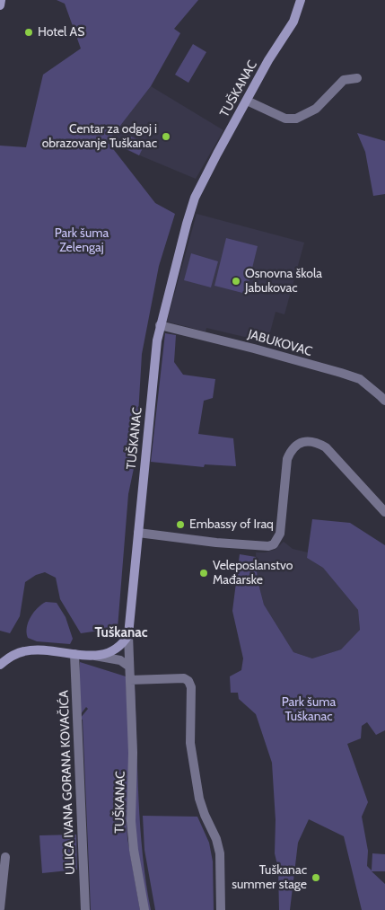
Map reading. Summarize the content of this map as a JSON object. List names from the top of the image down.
{
  "streets": {
    "street": ["TUŠKANAC", "JABUKOVAC", "ULICA IVANA GORANA KOVAČIĆA"]
  },
  "crossings": [
    ["TUŠKANAC", "JABUKOVAC"]
  ],
  "districts": ["Tuškanac"],
  "parks": ["Park šuma Zelengaj", "Park šuma Tuškanac"],
  "places": [
    "Hotel AS",
    "Centar za odgoj i obrazovanje Tuškanac",
    "Osnovna škola Jabukovac",
    "Embassy of Iraq",
    "Veleposlanstvo Mađarske",
    "Tuškanac summer stage"
  ]
}
